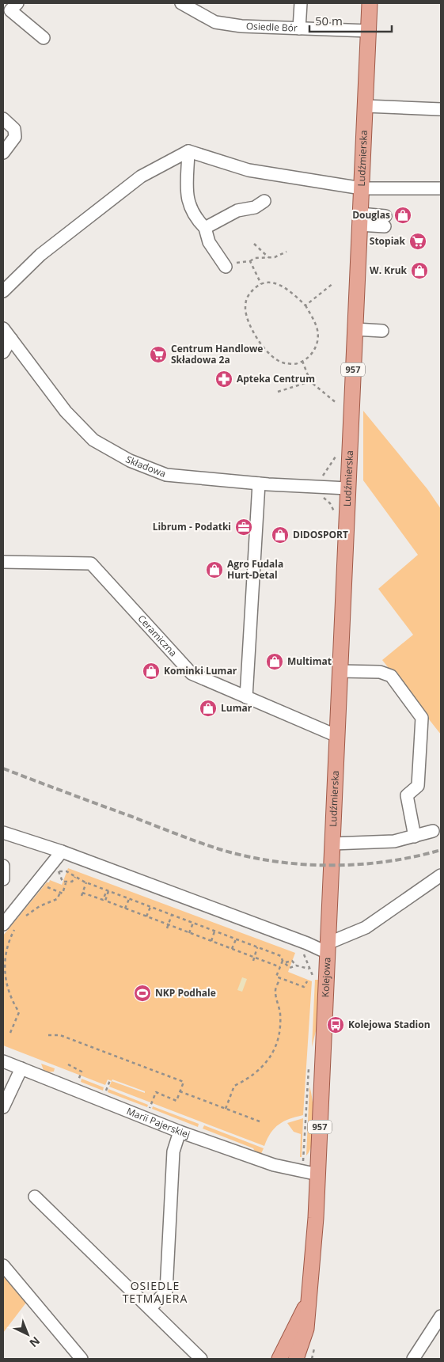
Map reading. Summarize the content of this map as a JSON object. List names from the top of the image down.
{
  "streets": {
    "main road": ["Ludźmierska", "957", "Kolejowa"],
    "street": [
      "Osiedle Bór",
      "Składowa",
      "Ceramiczna",
      "Marii Pajerskiej"
    ]
  },
  "crossings": [
    ["Osiedle Bór", "Ludźmierska"],
    ["Ludźmierska", "Składowa"],
    ["Ludźmierska", "Ceramiczna"],
    ["Ludźmierska", "Kolejowa"],
    ["957", "Kolejowa"],
    ["Kolejowa", "Marii Pajerskiej"]
  ],
  "districts": ["OSIEDLE TETMAJERA"],
  "places": {
    "shop": [
      "Douglas",
      "W. Kruk",
      "DIDOSPORT",
      "Agro Fudala Hurt-Detal",
      "Multimat",
      "Kominki Lumar",
      "Lumar"
    ],
    "supermarket": ["Stopiak", "Centrum Handlowe Składowa 2a"],
    "pharmacy": ["Apteka Centrum"],
    "office": ["Librum - Podatki"],
    "sports": ["NKP Podhale"],
    "bus stop": ["Kolejowa Stadion"]
  },
  "scale_bar": "50 m",
  "north": "bottom right"
}
